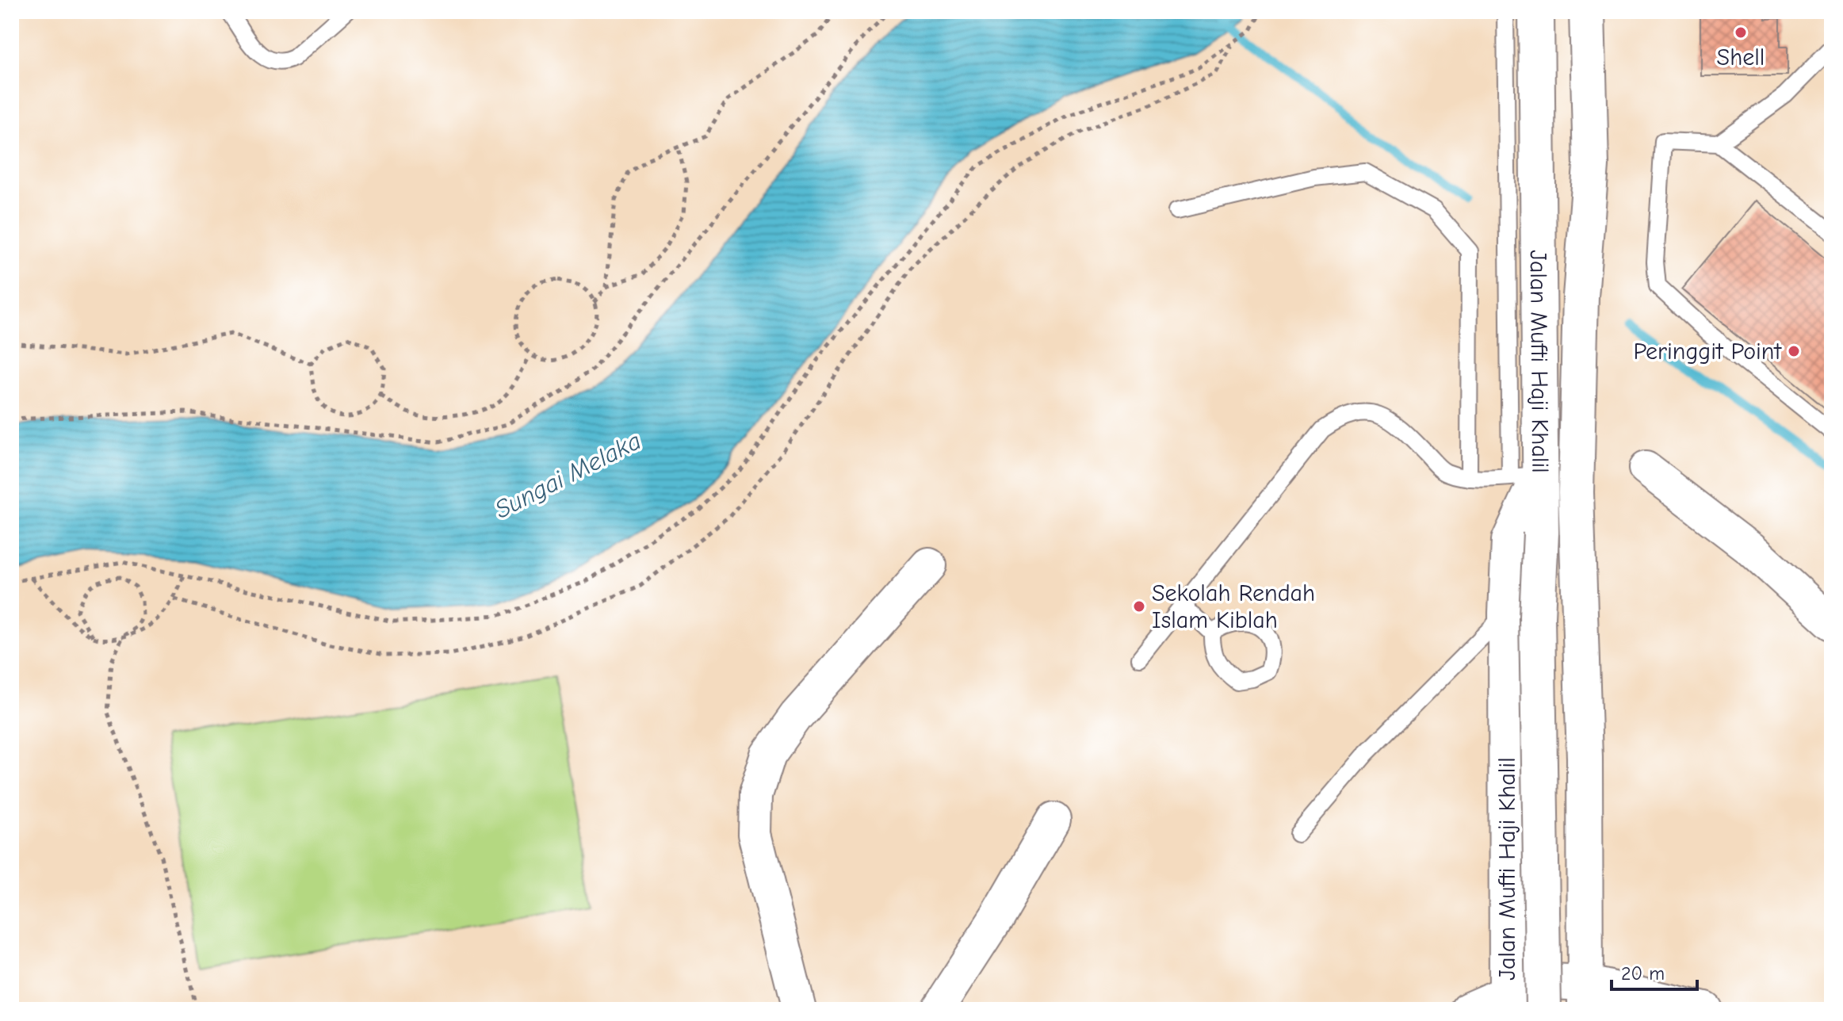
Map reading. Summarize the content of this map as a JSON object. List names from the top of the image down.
{
  "streets": {
    "main road": ["Jalan Mufti Haji Khalil"]
  },
  "water": ["Sungai Melaka"],
  "places": ["Shell", "Peringgit Point", "Sekolah Rendah Islam Kiblah"],
  "scale_bar": "20 m"
}
